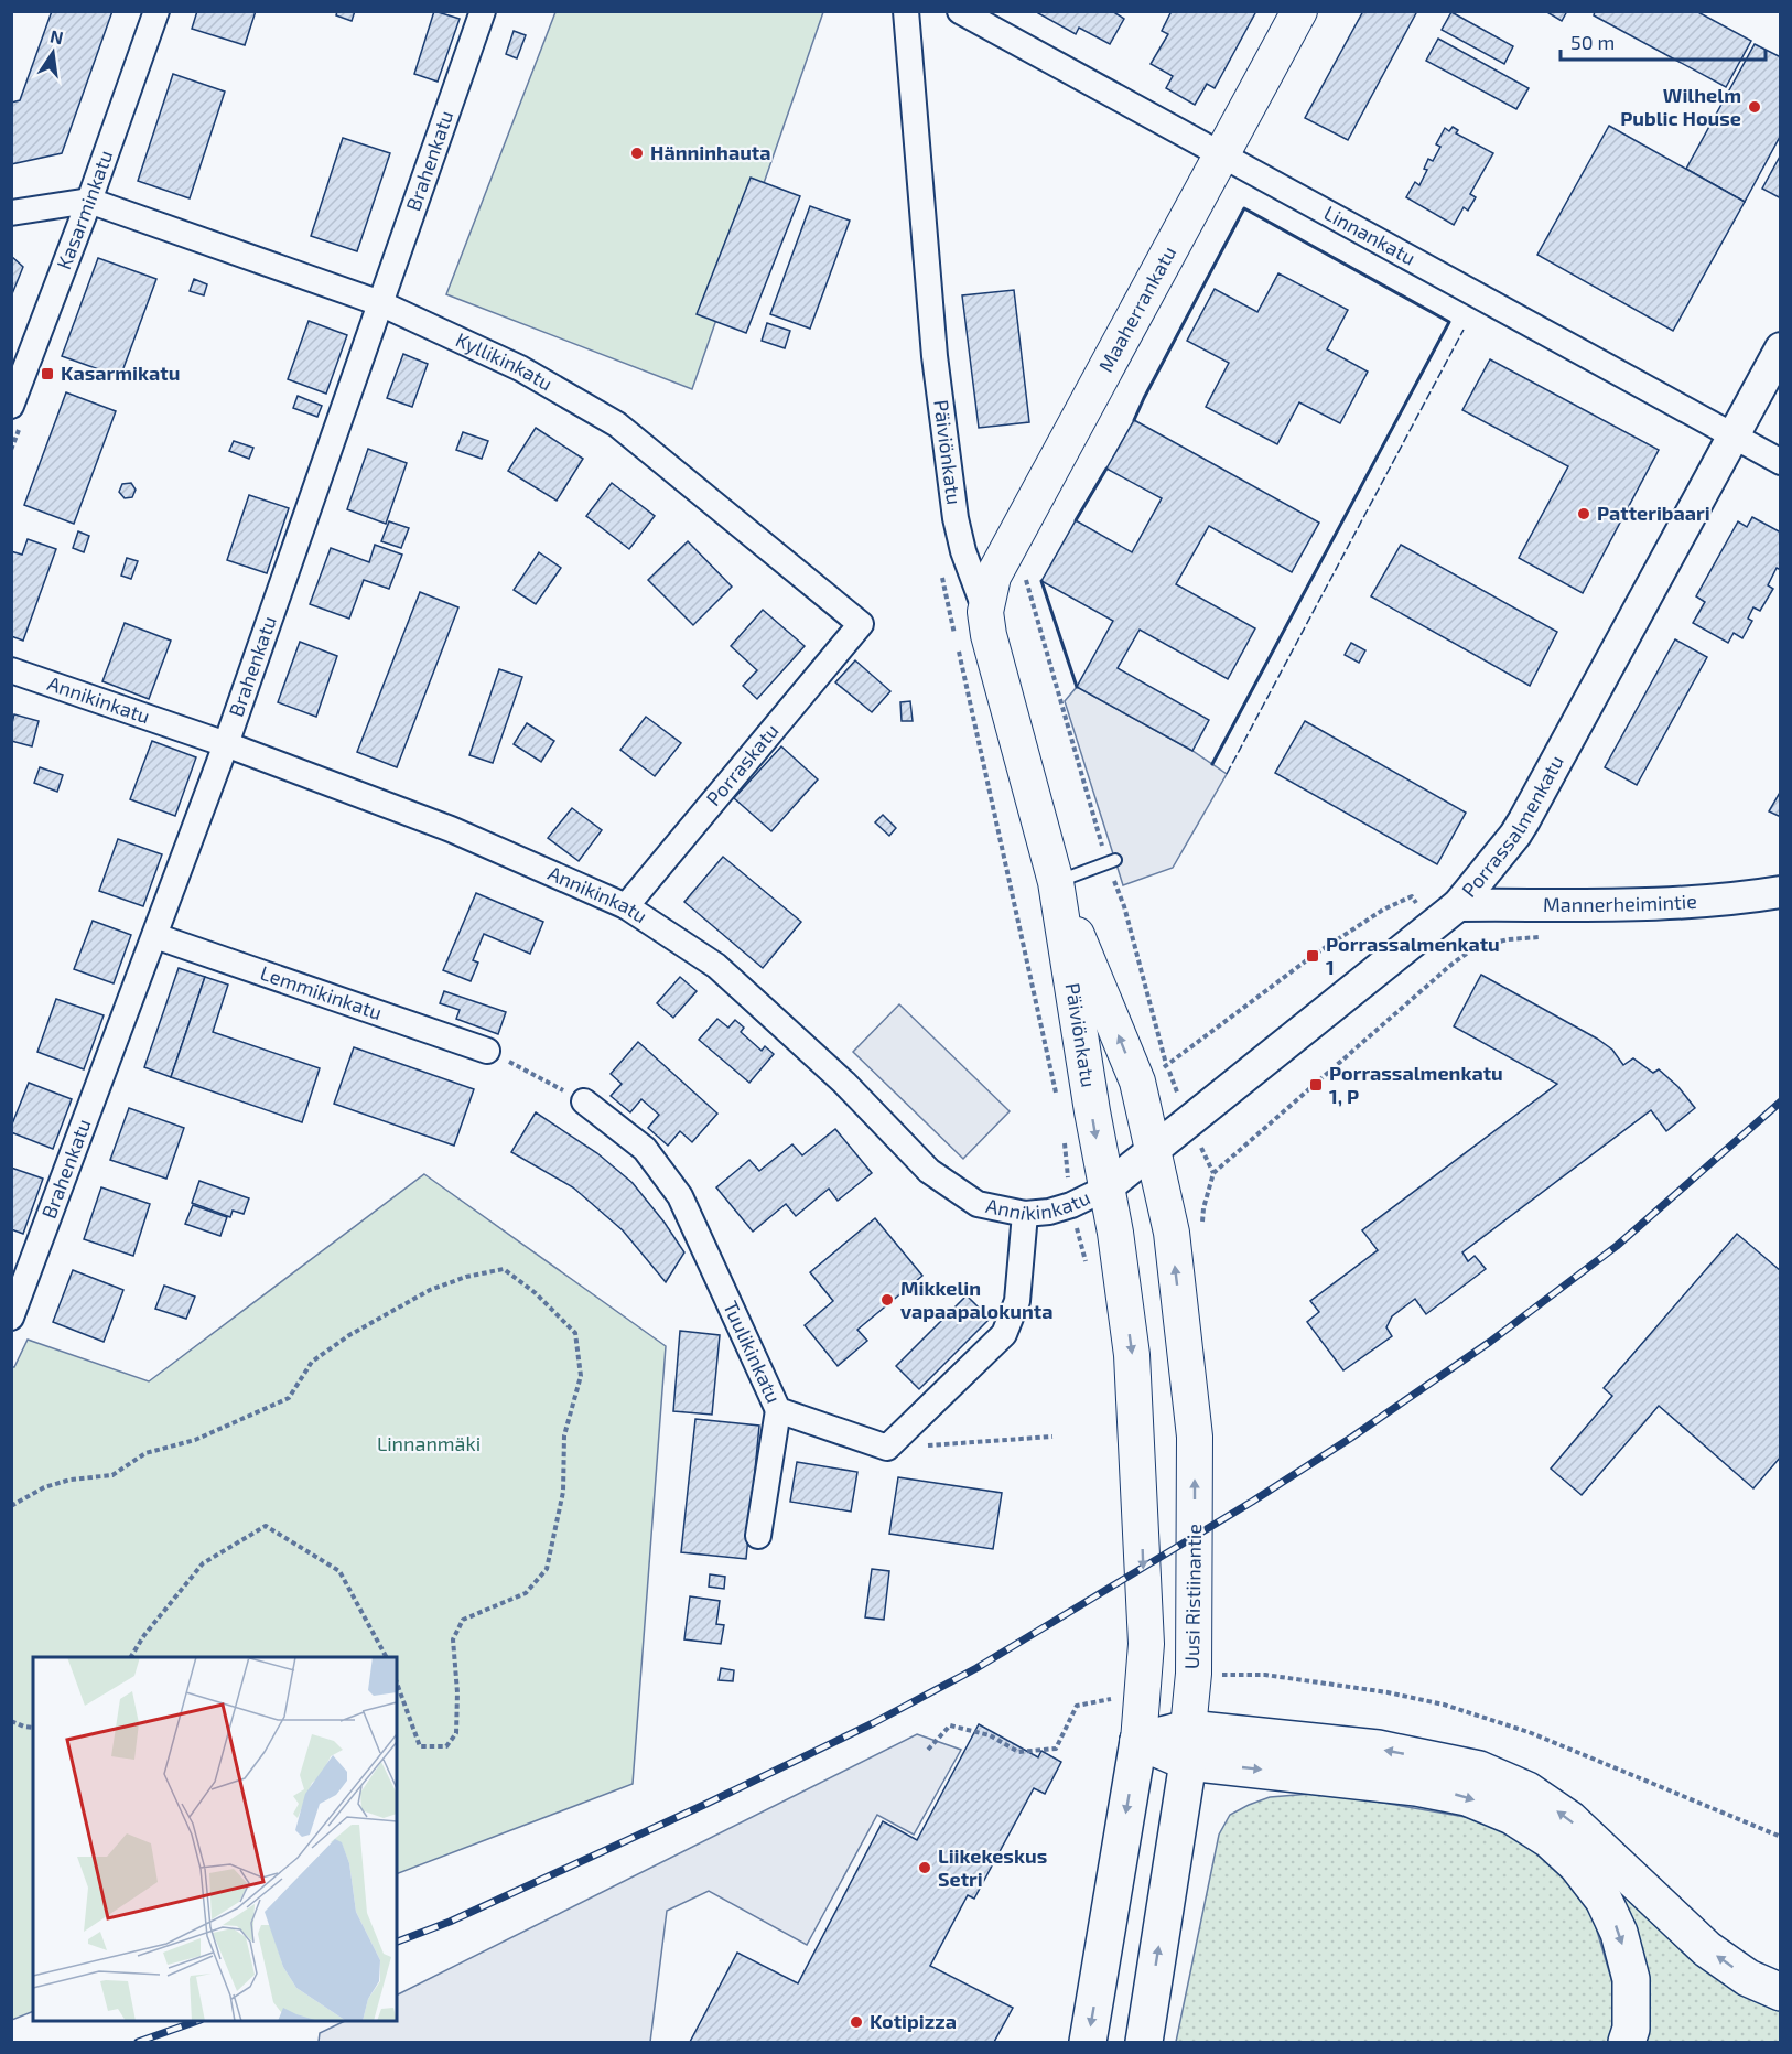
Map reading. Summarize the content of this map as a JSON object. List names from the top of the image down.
{
  "streets": {
    "highway": ["Uusi Ristiinantie"],
    "main road": ["Maaherrankatu", "Päiviönkatu"],
    "street": [
      "Brahenkatu",
      "Kasarminkatu",
      "Linnankatu",
      "Kyllikinkatu",
      "Annikinkatu",
      "Porraskatu",
      "Porrassalmenkatu",
      "Mannerheimintie",
      "Lemmikinkatu",
      "Tuulikinkatu"
    ]
  },
  "crossings": [
    ["Brahenkatu", "Kyllikinkatu"],
    ["Brahenkatu", "Annikinkatu"],
    ["Brahenkatu", "Lemmikinkatu"],
    ["Kasarminkatu", "Kyllikinkatu"],
    ["Linnankatu", "Maaherrankatu"],
    ["Linnankatu", "Porrassalmenkatu"],
    ["Maaherrankatu", "Päiviönkatu"],
    ["Kyllikinkatu", "Porraskatu"],
    ["Päiviönkatu", "Annikinkatu"],
    ["Päiviönkatu", "Porrassalmenkatu"],
    ["Päiviönkatu", "Uusi Ristiinantie"],
    ["Annikinkatu", "Porraskatu"],
    ["Annikinkatu", "Porrassalmenkatu"],
    ["Porrassalmenkatu", "Mannerheimintie"],
    ["Porrassalmenkatu", "Uusi Ristiinantie"]
  ],
  "parks": ["Linnanmäki"],
  "places": {
    "other": [
      "Wilhelm Public House",
      "Hänninhauta",
      "Patteribaari",
      "Mikkelin vapaapalokunta",
      "Liikekeskus Setri",
      "Kotipizza"
    ],
    "transit": ["Kasarmikatu", "Porrassalmenkatu 1", "Porrassalmenkatu 1, P"]
  },
  "scale_bar": "50 m",
  "north": "top"
}
